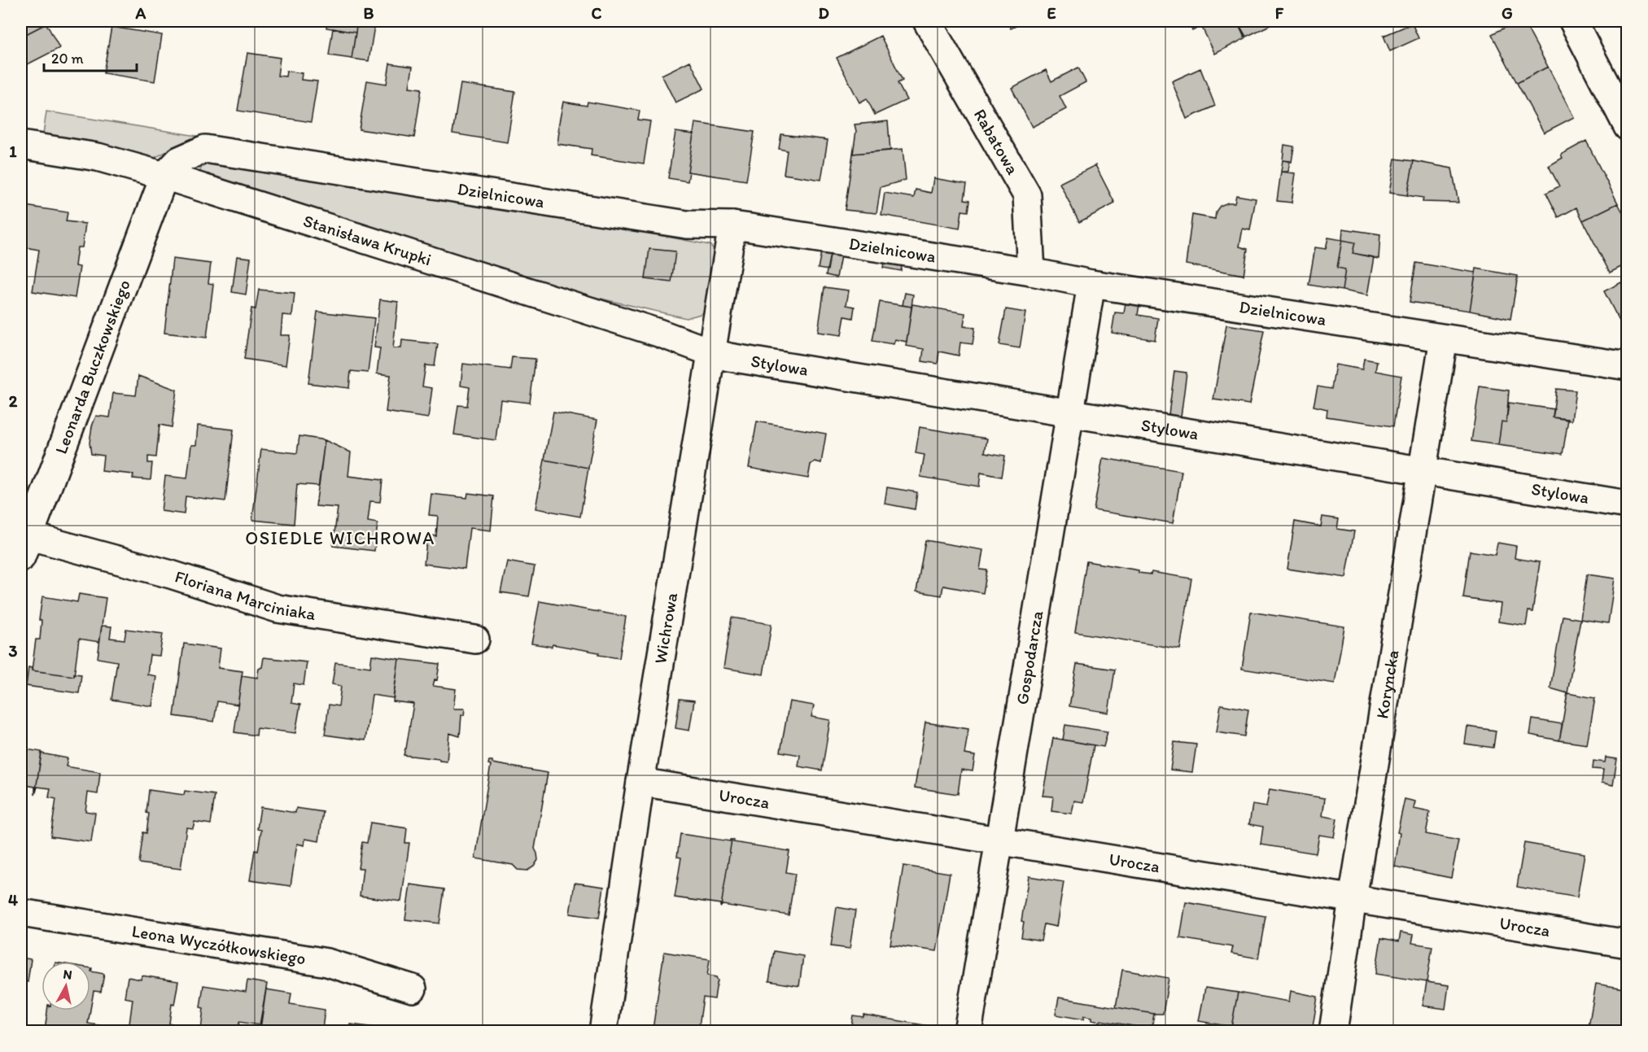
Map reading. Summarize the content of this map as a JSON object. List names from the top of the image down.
{
  "streets": {
    "street": [
      "Rabatowa",
      "Dzielnicowa",
      "Stanisława Krupki",
      "Stylowa",
      "Leonarda Buczkowskiego",
      "Floriana Marciniaka",
      "Wichrowa",
      "Gospodarcza",
      "Koryncka",
      "Urocza",
      "Leona Wyczółkowskiego"
    ]
  },
  "crossings": [
    ["Rabatowa", "Dzielnicowa"],
    ["Dzielnicowa", "Stanisława Krupki"],
    ["Dzielnicowa", "Leonarda Buczkowskiego"],
    ["Dzielnicowa", "Wichrowa"],
    ["Dzielnicowa", "Gospodarcza"],
    ["Dzielnicowa", "Koryncka"],
    ["Stanisława Krupki", "Stylowa"],
    ["Stanisława Krupki", "Leonarda Buczkowskiego"],
    ["Stanisława Krupki", "Wichrowa"],
    ["Stylowa", "Wichrowa"],
    ["Stylowa", "Gospodarcza"],
    ["Stylowa", "Koryncka"],
    ["Leonarda Buczkowskiego", "Floriana Marciniaka"],
    ["Wichrowa", "Urocza"],
    ["Gospodarcza", "Urocza"],
    ["Koryncka", "Urocza"]
  ],
  "districts": ["OSIEDLE WICHROWA"],
  "scale_bar": "20 m",
  "north": "top",
  "grid": {
    "columns": [
      "A",
      "B",
      "C",
      "D",
      "E",
      "F",
      "G"
    ],
    "rows": [
      "1",
      "2",
      "3",
      "4"
    ]
  }
}
